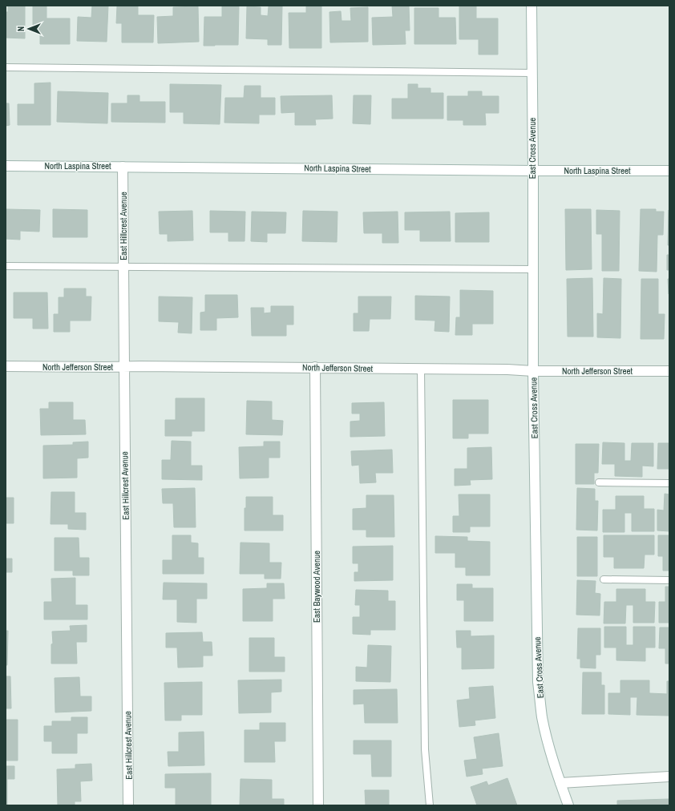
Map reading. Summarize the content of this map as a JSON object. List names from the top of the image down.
{
  "streets": {
    "street": [
      "East Cross Avenue",
      "North Laspina Street",
      "East Hillcrest Avenue",
      "North Jefferson Street",
      "East Baywood Avenue"
    ]
  },
  "crossings": [
    ["East Cross Avenue", "North Laspina Street"],
    ["East Cross Avenue", "North Jefferson Street"],
    ["North Laspina Street", "East Hillcrest Avenue"],
    ["East Hillcrest Avenue", "North Jefferson Street"],
    ["North Jefferson Street", "East Baywood Avenue"]
  ],
  "north": "left"
}
